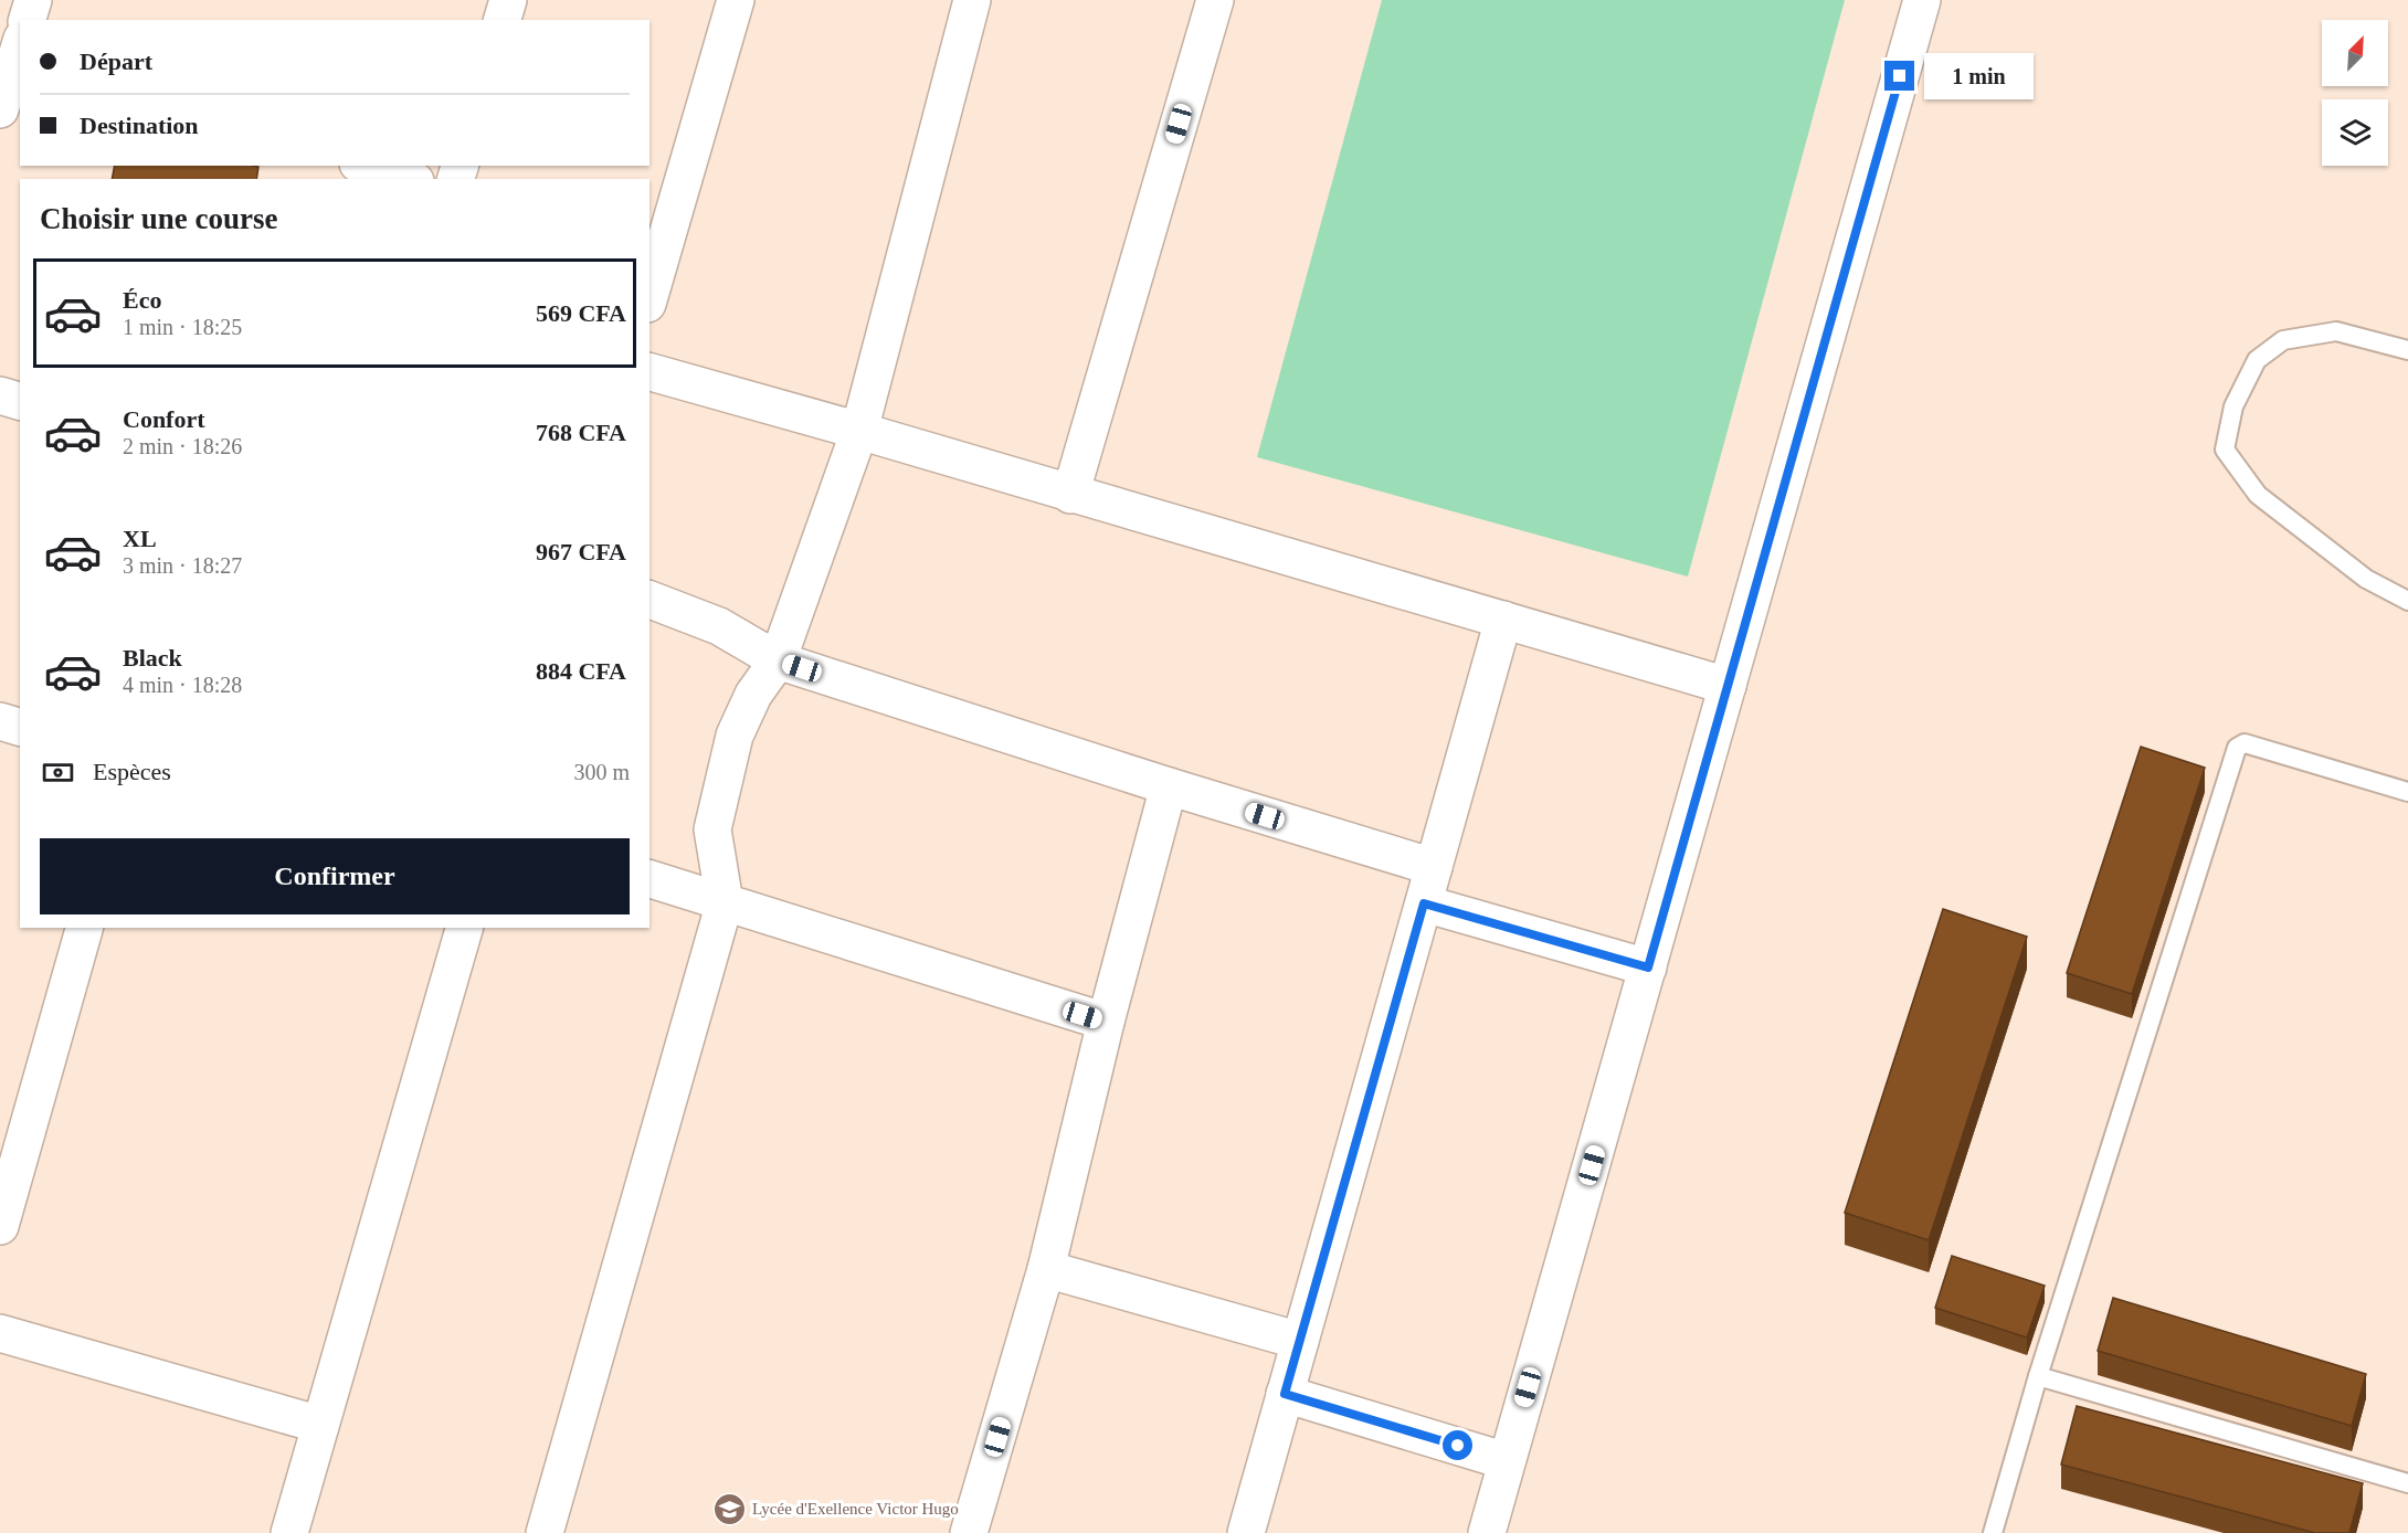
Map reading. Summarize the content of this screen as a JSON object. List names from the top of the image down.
{
  "places": {
    "school or university": ["Lycée d'Exellence Victor Hugo"]
  },
  "north": "top right",
  "page": {
    "banner": ["Départ", "Destination"],
    "bubble": "1 min",
    "heading": "Choisir une course",
    "list": [
      {
        "name": "Éco",
        "note": "1 min · 18:25",
        "value": "569 CFA"
      },
      {
        "name": "Confort",
        "note": "2 min · 18:26",
        "value": "768 CFA"
      },
      {
        "name": "XL",
        "note": "3 min · 18:27",
        "value": "967 CFA"
      },
      {
        "name": "Black",
        "note": "4 min · 18:28",
        "value": "884 CFA"
      }
    ],
    "pay": ["Espèces", "300 m"],
    "buttons": "Confirmer"
  }
}
